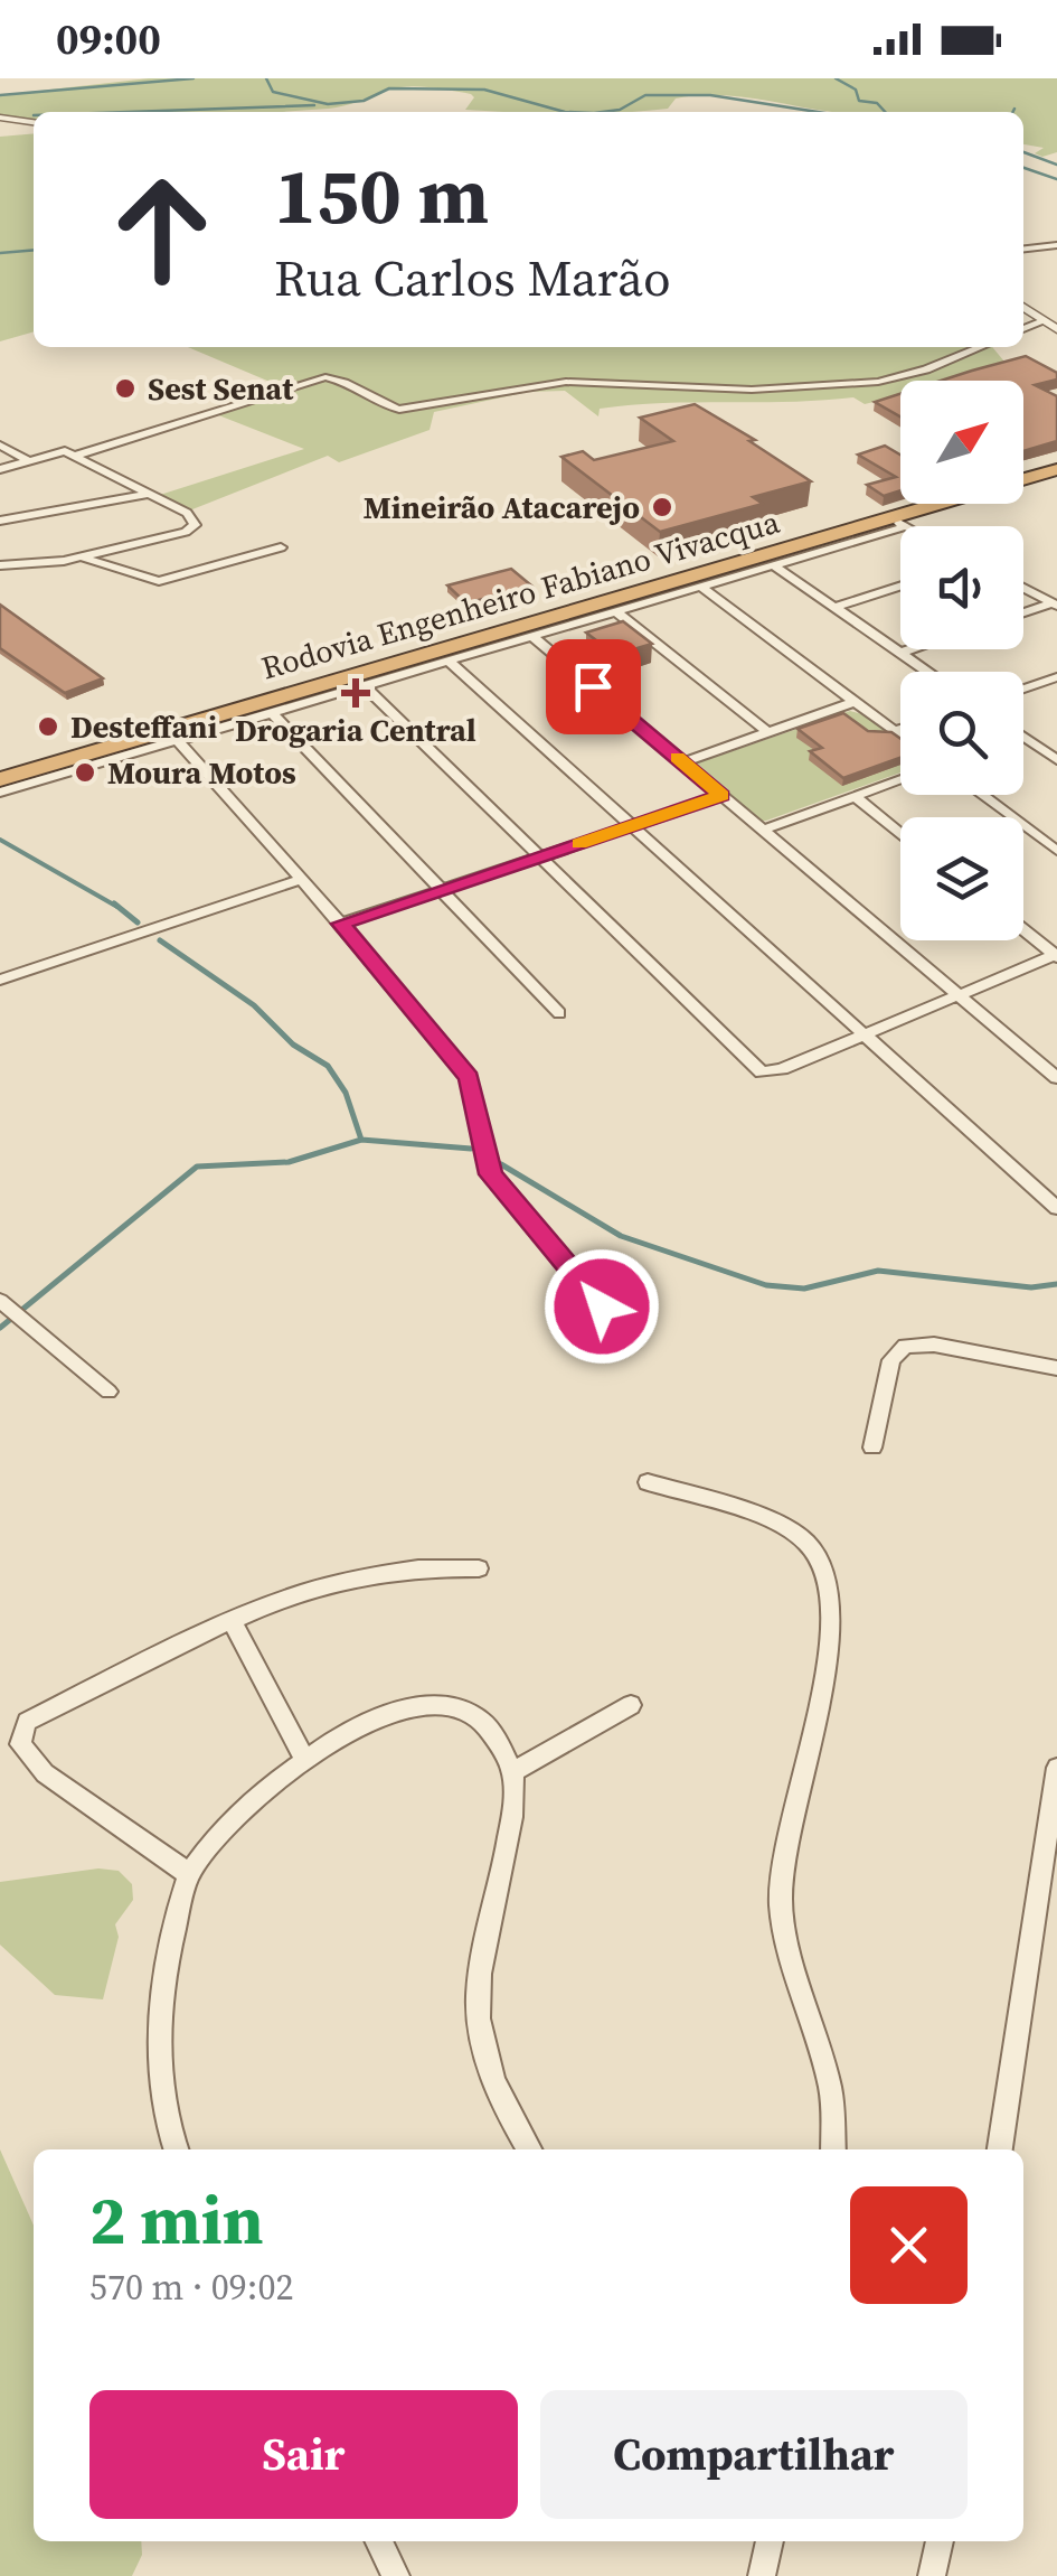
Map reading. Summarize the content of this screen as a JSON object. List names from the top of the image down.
{
  "streets": {
    "highway": ["Rodovia Engenheiro Fabiano Vivacqua"]
  },
  "places": {
    "other": [
      "Sest Senat",
      "Mineirão Atacarejo",
      "Desteffani",
      "Moura Motos"
    ],
    "health": ["Drogaria Central"]
  },
  "north": "top right",
  "page": {
    "status": "09:00",
    "turn": ["150 m", "Rua Carlos Marão"],
    "heading": ["2 min", "570 m · 09:02"],
    "buttons": ["Sair", "Compartilhar"]
  }
}
